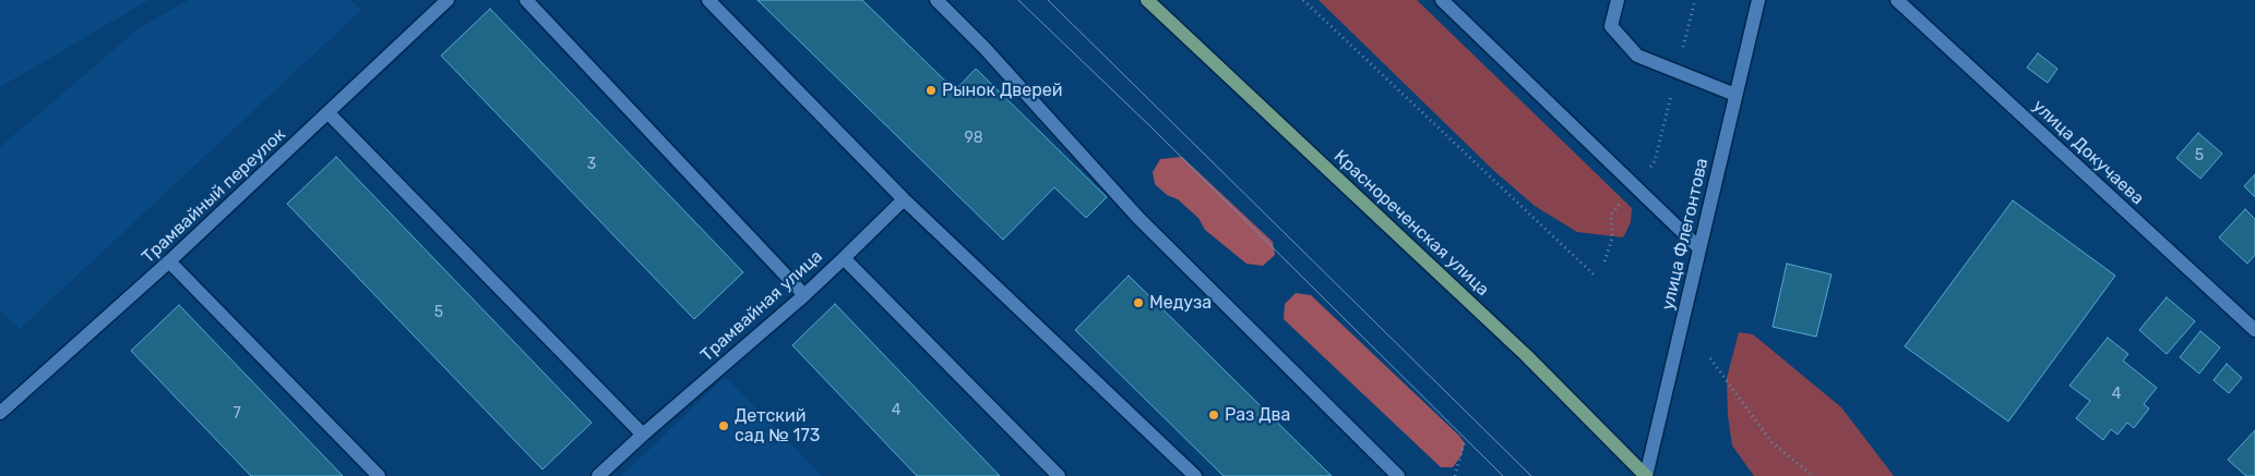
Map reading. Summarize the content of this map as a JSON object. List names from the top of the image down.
{
  "streets": {
    "main road": ["Краснореченская улица"],
    "street": [
      "улица Докучаева",
      "Трамвайный переулок",
      "улица Флегонтова",
      "Трамвайная улица"
    ]
  },
  "crossings": [
    ["Краснореченская улица", "улица Флегонтова"]
  ],
  "places": [
    "Рынок Дверей",
    "Медуза",
    "Раз Два",
    "Детский сад № 173"
  ],
  "house_numbers": [
    "98",
    "5",
    "3",
    "5",
    "4",
    "4",
    "7"
  ]
}
